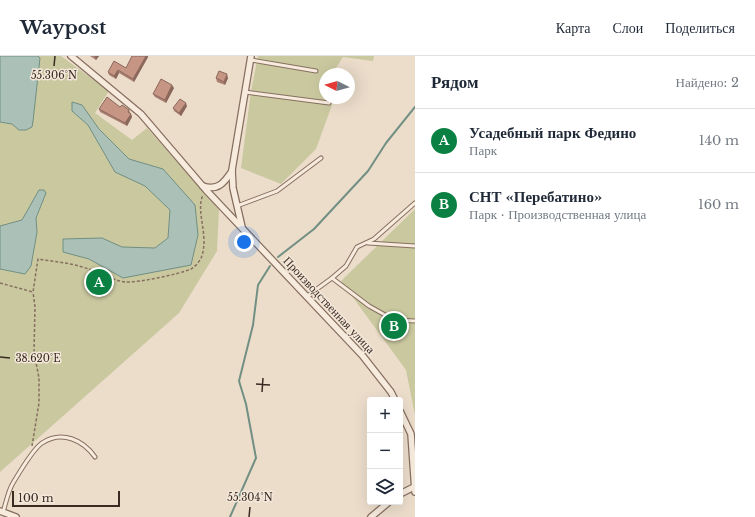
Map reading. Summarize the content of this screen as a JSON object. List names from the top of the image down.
{
  "streets": {
    "street": ["Производственная улица"]
  },
  "scale_bar": "100 m",
  "north": "left",
  "page": {
    "header": "Waypost",
    "nav": ["Карта", "Слои", "Поделиться"],
    "heading": ["Рядом", "Найдено: 2"],
    "list": [
      {
        "mark": "A",
        "name": "Усадебный парк Федино",
        "note": "Парк",
        "value": "140 m"
      },
      {
        "mark": "B",
        "name": "СНТ «Перебатино»",
        "note": "Парк · Производственная улица",
        "value": "160 m"
      }
    ],
    "pins": ["A", "B"],
    "map_buttons": ["+", "−"],
    "scale": "100 m"
  },
  "coordinates": ["55.306°N", "38.620°E", "55.304°N"]
}
